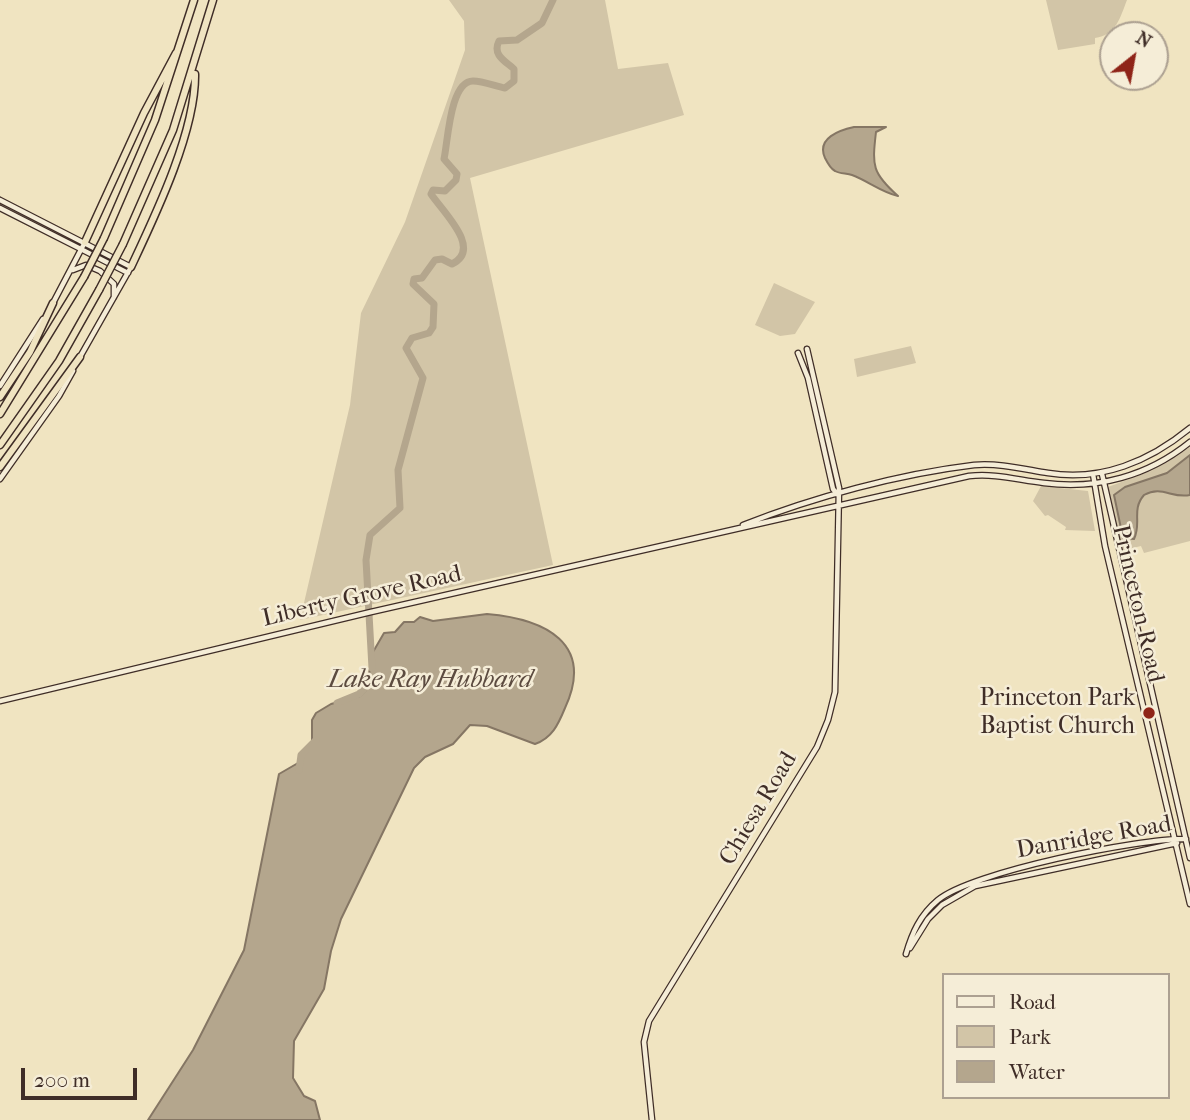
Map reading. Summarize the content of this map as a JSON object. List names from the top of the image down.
{
  "streets": {
    "main road": [
      "Liberty Grove Road",
      "Princeton Road",
      "Chiesa Road",
      "Danridge Road"
    ]
  },
  "crossings": [
    ["Liberty Grove Road", "Princeton Road"],
    ["Liberty Grove Road", "Chiesa Road"],
    ["Princeton Road", "Danridge Road"]
  ],
  "water": ["Lake Ray Hubbard"],
  "places": ["Princeton Park Baptist Church"],
  "legend": ["Road", "Park", "Water"],
  "scale_bar": "200 m",
  "north": "top right"
}
